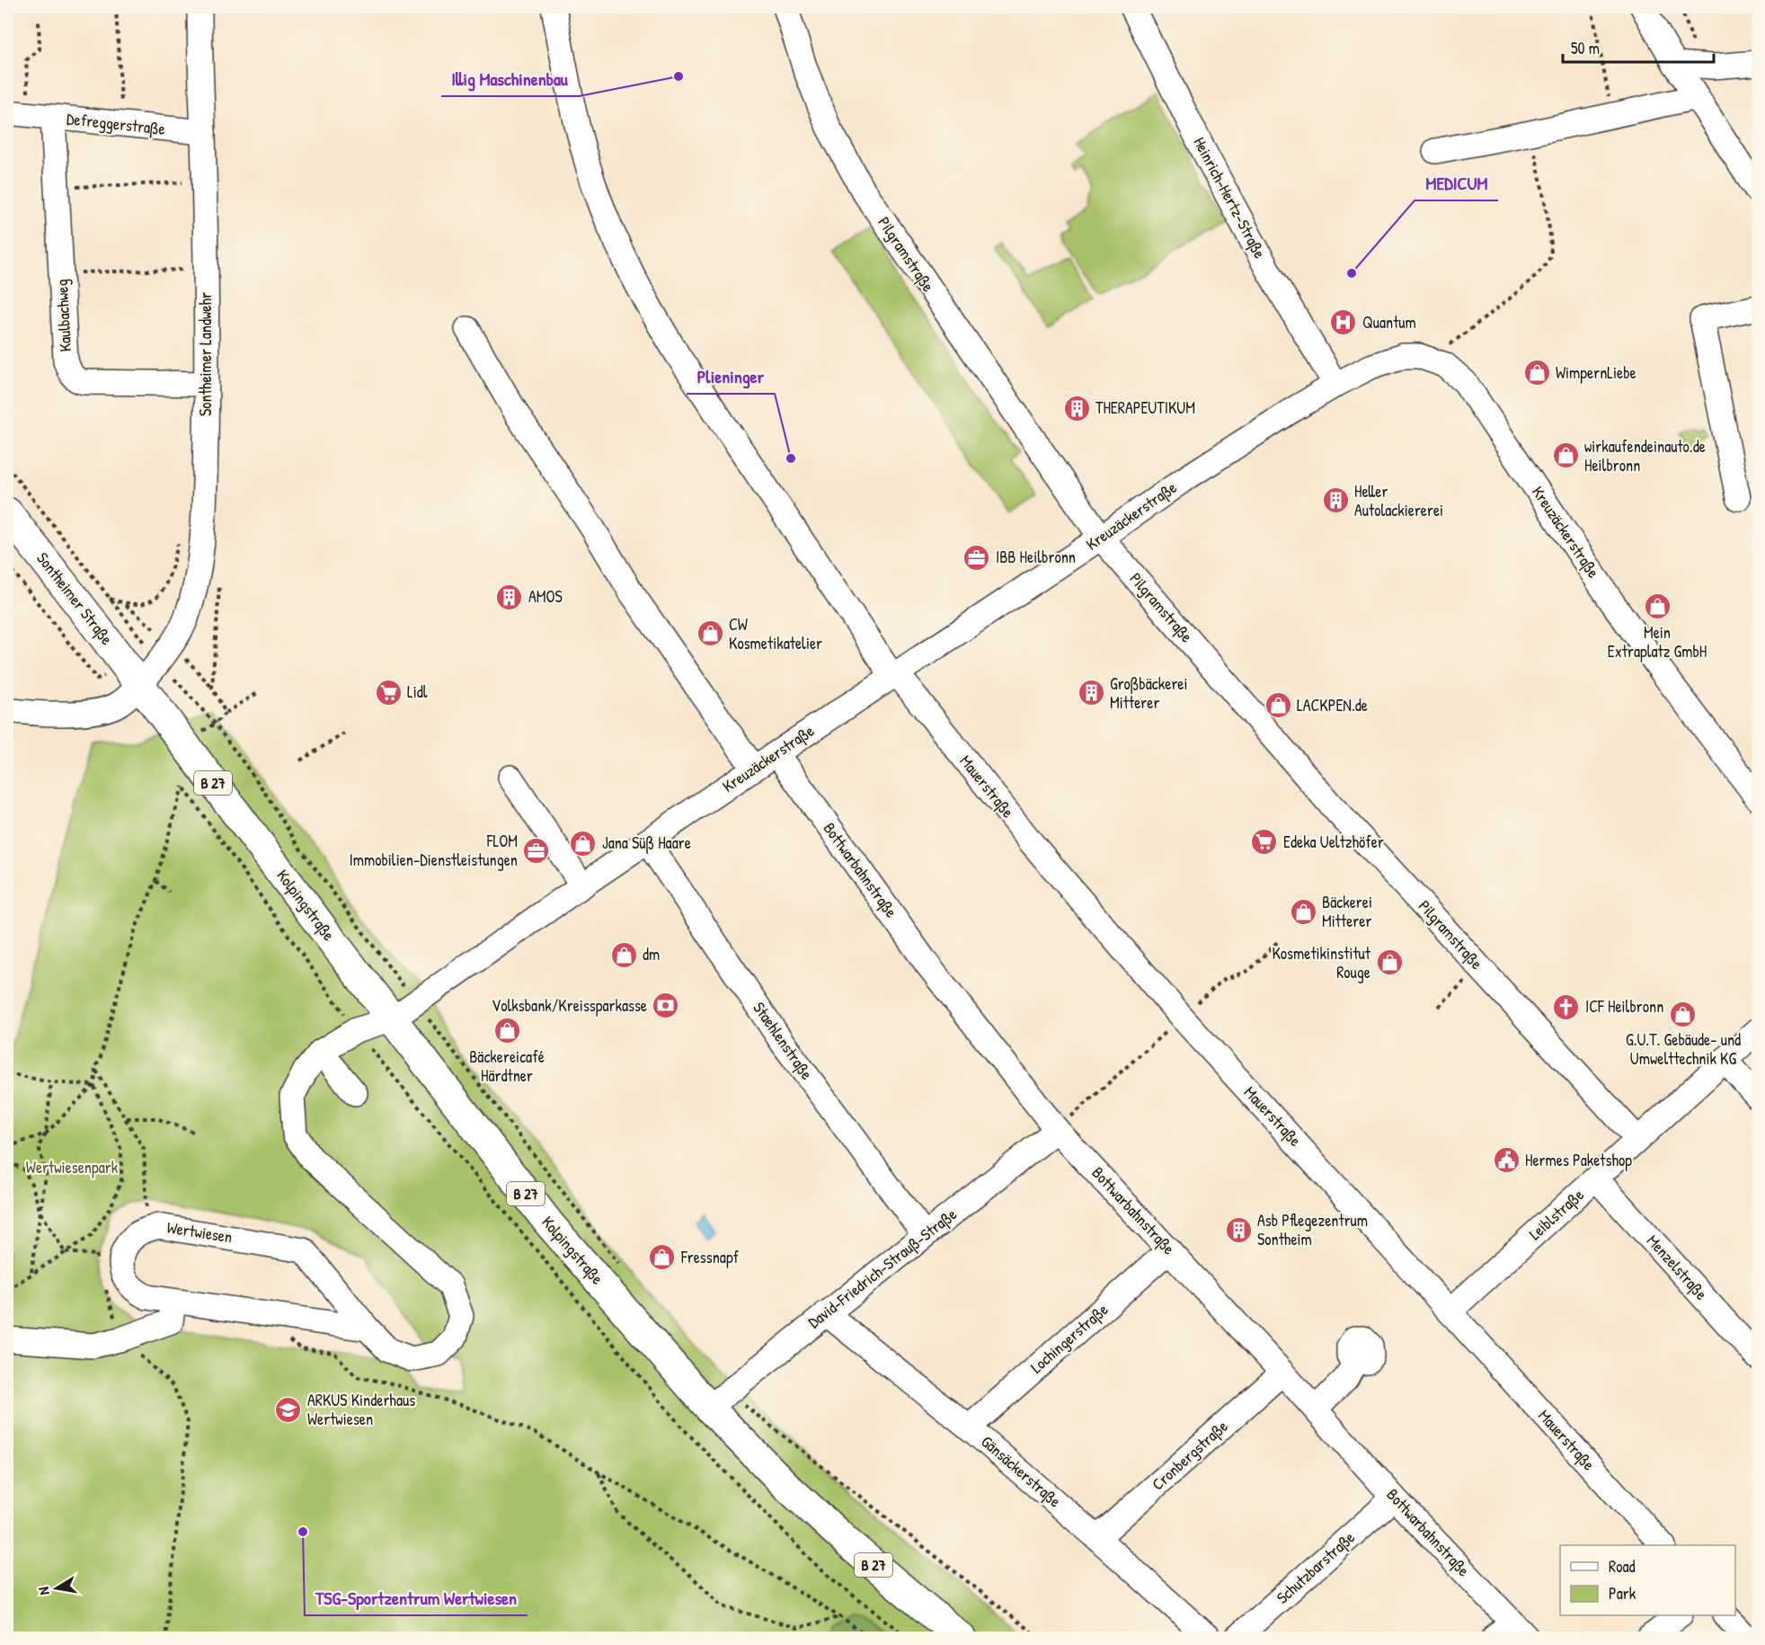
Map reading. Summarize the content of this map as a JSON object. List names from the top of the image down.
{
  "streets": {
    "main road": ["Sontheimer Straße", "B 27", "Kolpingstraße"],
    "street": [
      "Defreggerstraße",
      "Heinrich-Hertz-Straße",
      "Pilgramstraße",
      "Kaulbachweg",
      "Sontheimer Landwehr",
      "Kreuzäckerstraße",
      "Mauerstraße",
      "Bottwarbahnstraße",
      "Staehlenstraße",
      "Leiblstraße",
      "Wertwiesen",
      "Menzelstraße",
      "David-Friedrich-Strauß-Straße",
      "Lochingerstraße",
      "Cronbergstraße",
      "Gänsäckerstraße",
      "Schutzbarstraße"
    ]
  },
  "crossings": [
    ["Defreggerstraße", "Kaulbachweg"],
    ["Defreggerstraße", "Sontheimer Landwehr"],
    ["Heinrich-Hertz-Straße", "Kreuzäckerstraße"],
    ["Pilgramstraße", "Kreuzäckerstraße"],
    ["Pilgramstraße", "Leiblstraße"],
    ["Kaulbachweg", "Sontheimer Landwehr"],
    ["Sontheimer Landwehr", "Sontheimer Straße"],
    ["Sontheimer Landwehr", "Kolpingstraße"],
    ["Kreuzäckerstraße", "Mauerstraße"],
    ["Kreuzäckerstraße", "Bottwarbahnstraße"],
    ["Kreuzäckerstraße", "Kolpingstraße"],
    ["Kreuzäckerstraße", "Staehlenstraße"],
    ["Kreuzäckerstraße", "Wertwiesen"],
    ["Sontheimer Straße", "Kolpingstraße"],
    ["Mauerstraße", "Leiblstraße"],
    ["Bottwarbahnstraße", "David-Friedrich-Strauß-Straße"],
    ["Bottwarbahnstraße", "Lochingerstraße"],
    ["Bottwarbahnstraße", "Cronbergstraße"],
    ["Bottwarbahnstraße", "Schutzbarstraße"],
    ["Kolpingstraße", "Wertwiesen"],
    ["Kolpingstraße", "David-Friedrich-Strauß-Straße"],
    ["Staehlenstraße", "David-Friedrich-Strauß-Straße"],
    ["Leiblstraße", "Menzelstraße"],
    ["David-Friedrich-Strauß-Straße", "Gänsäckerstraße"],
    ["Lochingerstraße", "Gänsäckerstraße"],
    ["Cronbergstraße", "Gänsäckerstraße"]
  ],
  "parks": ["Wertwiesenpark"],
  "places": {
    "other": [
      "Illig Maschinenbau",
      "MEDICUM",
      "Plieninger",
      "TSG-Sportzentrum Wertwiesen"
    ],
    "hospital": ["Quantum"],
    "shop": [
      "WimpernLiebe",
      "wirkaufendeinauto.de Heilbronn",
      "Mein Extraplatz GmbH",
      "CW Kosmetikatelier",
      "LACKPEN.de",
      "Jana Süß Haare",
      "Bäckerei Mitterer",
      "dm",
      "Kosmetikinstitut Rouge",
      "G.U.T. Gebäude- und Umwelttechnik KG",
      "Bäckereicafé Härdtner",
      "Fressnapf"
    ],
    "building": [
      "THERAPEUTIKUM",
      "Heller Autolackiererei",
      "AMOS",
      "Großbäckerei Mitterer",
      "Asb Pflegezentrum Sontheim"
    ],
    "office": ["IBB Heilbronn", "FLOM Immobilien-Dienstleistungen"],
    "supermarket": ["Lidl", "Edeka Ueltzhöfer"],
    "bank": ["Volksbank/Kreissparkasse"],
    "church": ["ICF Heilbronn"],
    "public building": ["Hermes Paketshop"],
    "school or university": ["ARKUS Kinderhaus Wertwiesen"]
  },
  "legend": ["Road", "Park"],
  "scale_bar": "50 m",
  "north": "left"
}
